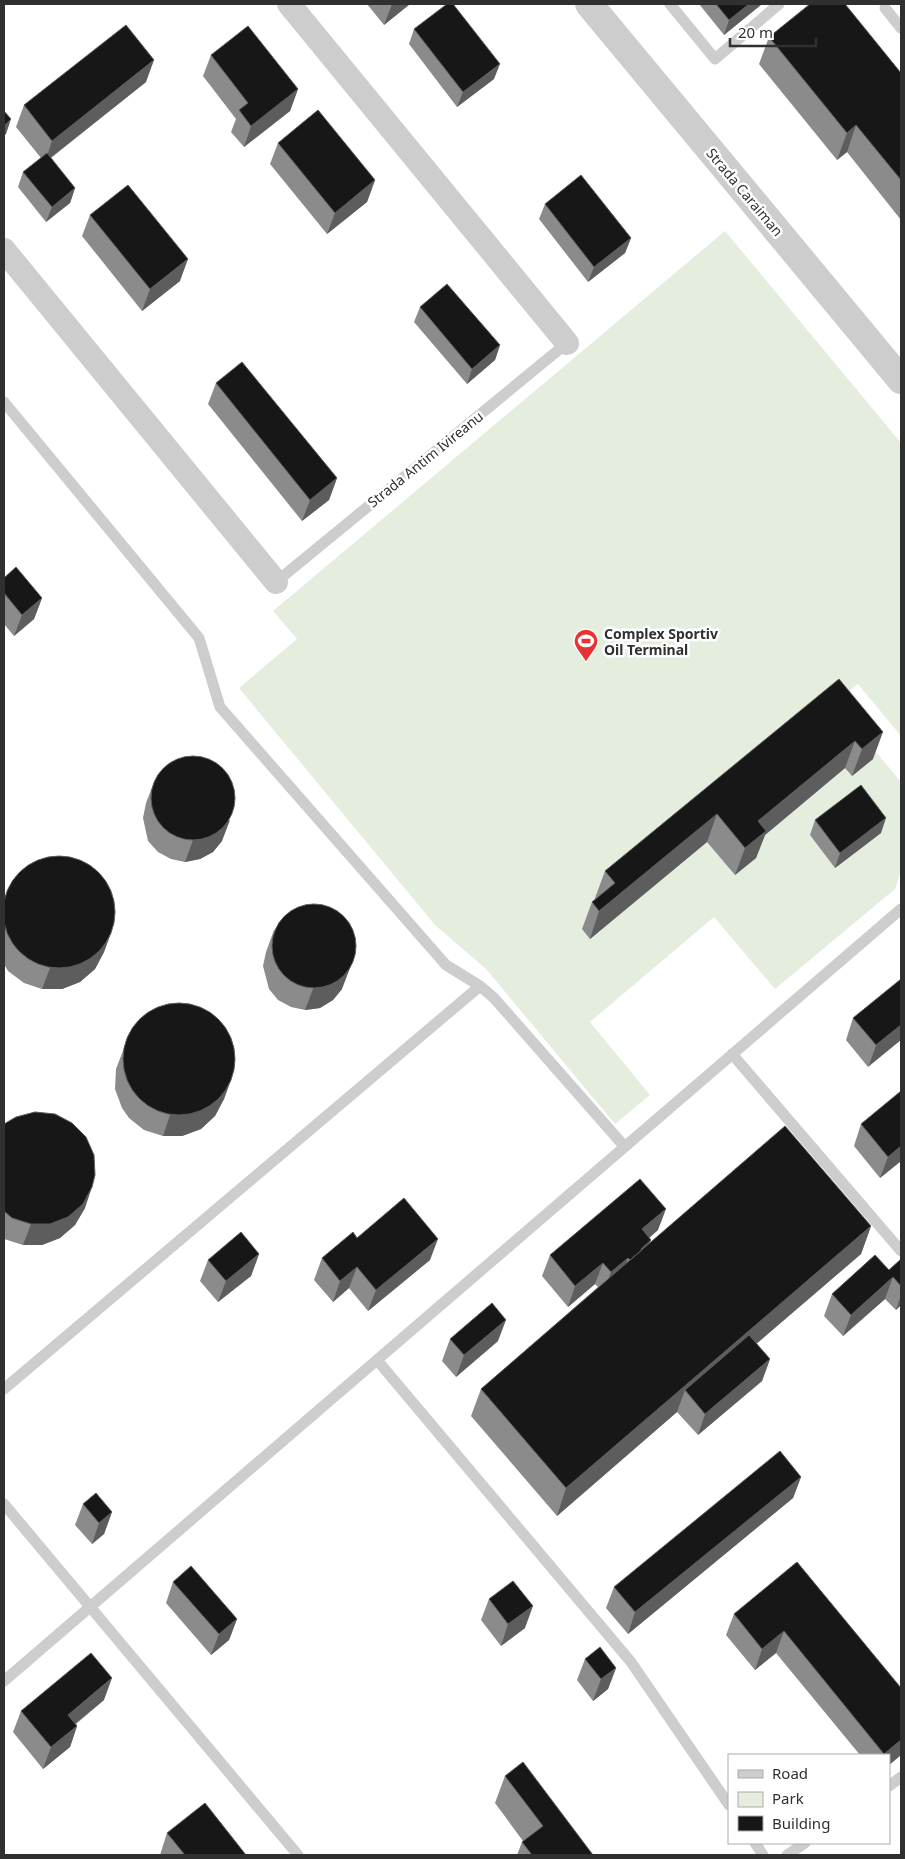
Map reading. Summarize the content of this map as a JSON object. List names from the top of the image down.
{
  "streets": {
    "street": ["Strada Caraiman", "Strada Antim Ivireanu"]
  },
  "places": {
    "sports": ["Complex Sportiv Oil Terminal"]
  },
  "legend": ["Road", "Park", "Building"],
  "scale_bar": "20 m"
}
